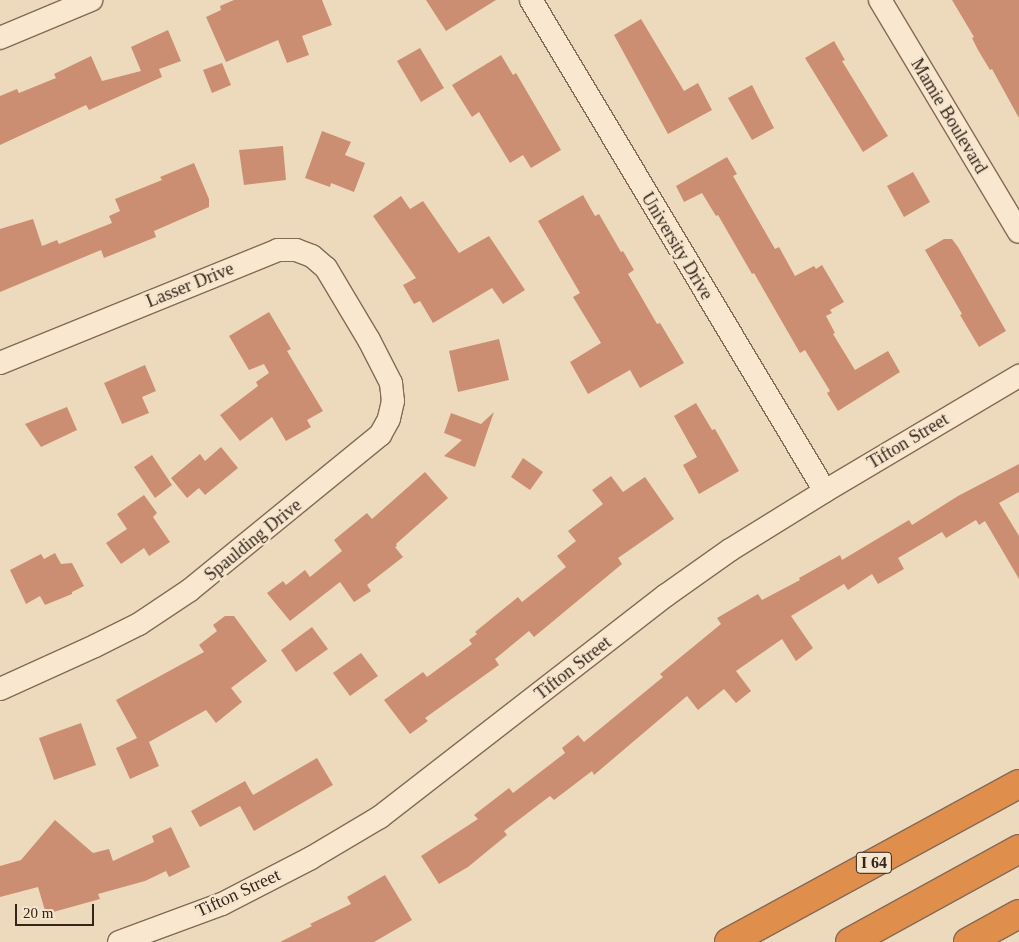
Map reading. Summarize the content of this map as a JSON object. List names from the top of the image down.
{
  "streets": {
    "highway": ["I 64"],
    "street": [
      "Mamie Boulevard",
      "University Drive",
      "Lasser Drive",
      "Tifton Street",
      "Spaulding Drive"
    ]
  },
  "crossings": [
    ["University Drive", "Tifton Street"],
    ["Lasser Drive", "Spaulding Drive"]
  ],
  "scale_bar": "20 m"
}
